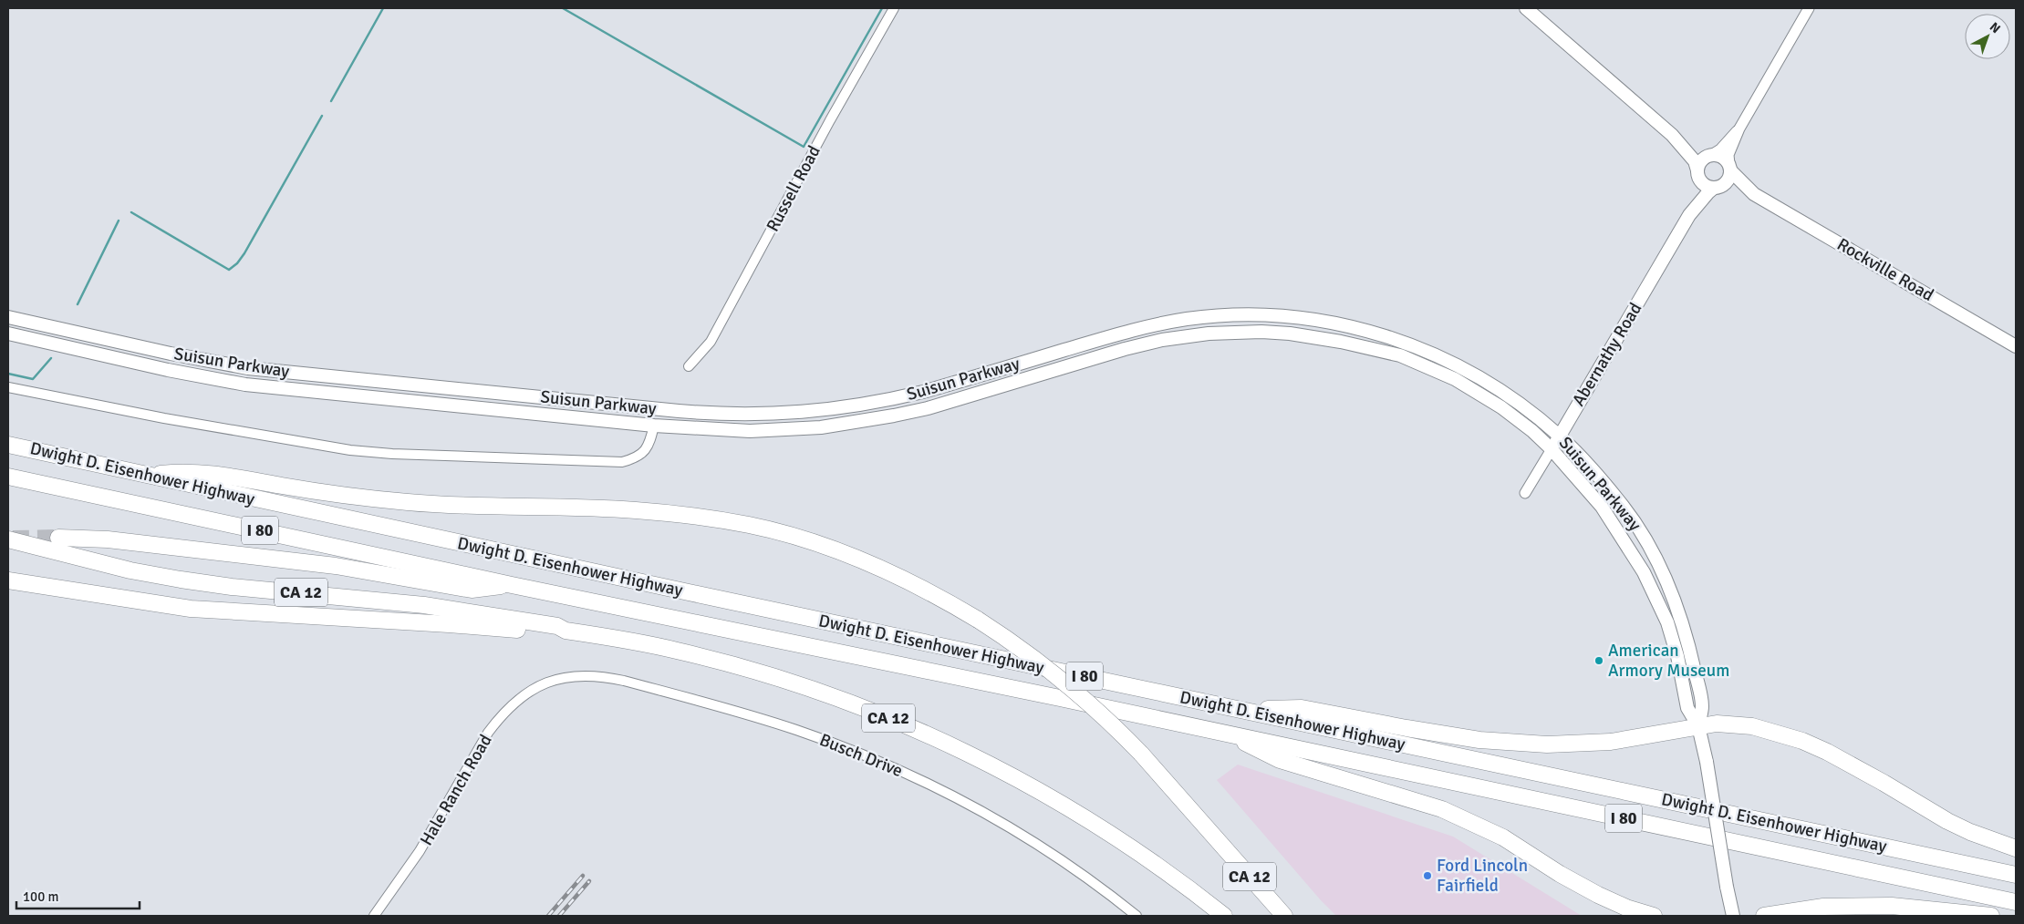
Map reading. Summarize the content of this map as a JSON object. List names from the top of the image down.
{
  "streets": {
    "highway": ["Dwight D. Eisenhower Highway", "I 80", "CA 12"],
    "main road": ["Rockville Road", "Abernathy Road", "Suisun Parkway"],
    "street": ["Russell Road", "Busch Drive", "Hale Ranch Road"]
  },
  "crossings": [
    ["Rockville Road", "Abernathy Road"],
    ["Abernathy Road", "Suisun Parkway"],
    ["Dwight D. Eisenhower Highway", "CA 12"],
    ["Busch Drive", "Hale Ranch Road"]
  ],
  "places": ["American Armory Museum", "Ford Lincoln Fairfield"],
  "scale_bar": "100 m",
  "north": "top right"
}
